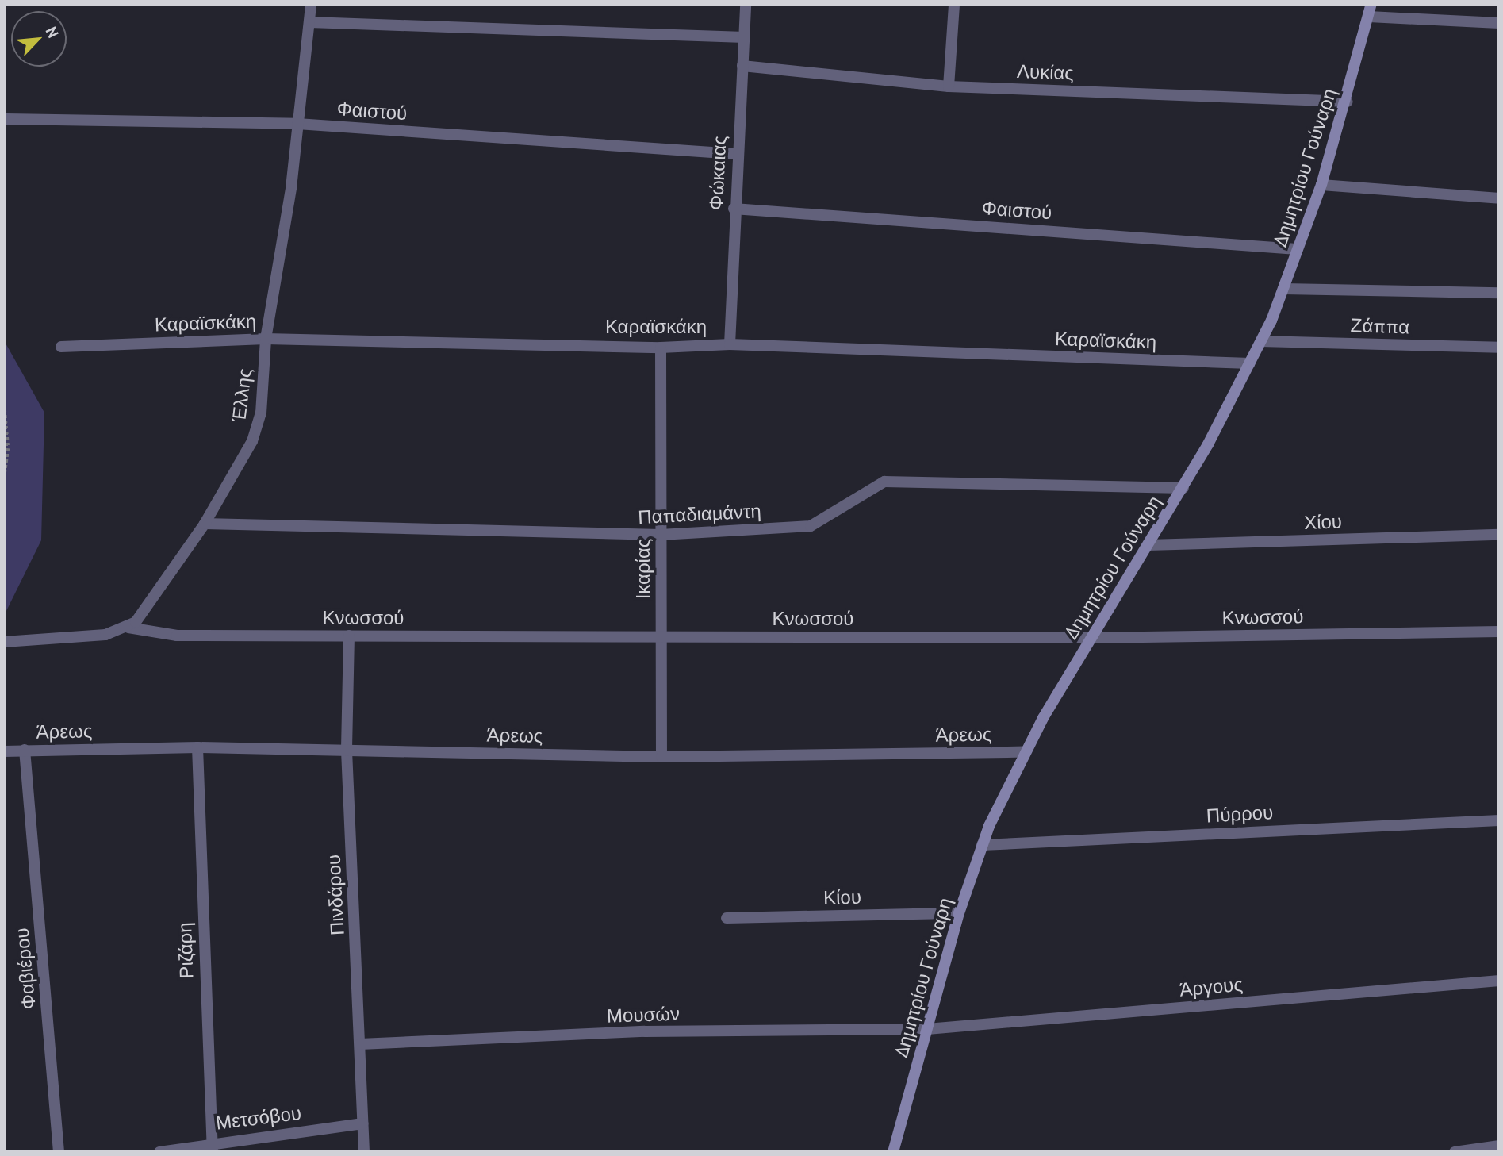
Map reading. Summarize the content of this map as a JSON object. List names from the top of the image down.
{
  "streets": {
    "street": [
      "Λυκίας",
      "Φαιστού",
      "Δημητρίου Γούναρη",
      "Φώκαιας",
      "Καραϊσκάκη",
      "Ζάππα",
      "Έλλης",
      "Παπαδιαμάντη",
      "Χίου",
      "Ικαρίας",
      "Κνωσσού",
      "Άρεως",
      "Πύρρου",
      "Πινδάρου",
      "Κίου",
      "Ριζάρη",
      "Φαβιέρου",
      "Άργους",
      "Μουσών",
      "Μετσόβου"
    ]
  },
  "crossings": [
    ["Λυκίας", "Δημητρίου Γούναρη"],
    ["Λυκίας", "Φώκαιας"],
    ["Φαιστού", "Δημητρίου Γούναρη"],
    ["Φαιστού", "Φώκαιας"],
    ["Φαιστού", "Έλλης"],
    ["Δημητρίου Γούναρη", "Καραϊσκάκη"],
    ["Δημητρίου Γούναρη", "Ζάππα"],
    ["Δημητρίου Γούναρη", "Παπαδιαμάντη"],
    ["Δημητρίου Γούναρη", "Χίου"],
    ["Δημητρίου Γούναρη", "Κνωσσού"],
    ["Δημητρίου Γούναρη", "Άρεως"],
    ["Δημητρίου Γούναρη", "Πύρρου"],
    ["Δημητρίου Γούναρη", "Κίου"],
    ["Δημητρίου Γούναρη", "Άργους"],
    ["Δημητρίου Γούναρη", "Μουσών"],
    ["Φώκαιας", "Καραϊσκάκη"],
    ["Καραϊσκάκη", "Έλλης"],
    ["Καραϊσκάκη", "Ικαρίας"],
    ["Έλλης", "Παπαδιαμάντη"],
    ["Έλλης", "Κνωσσού"],
    ["Παπαδιαμάντη", "Ικαρίας"],
    ["Ικαρίας", "Κνωσσού"],
    ["Ικαρίας", "Άρεως"],
    ["Κνωσσού", "Πινδάρου"],
    ["Άρεως", "Πινδάρου"],
    ["Άρεως", "Ριζάρη"],
    ["Άρεως", "Φαβιέρου"],
    ["Πινδάρου", "Μουσών"],
    ["Πινδάρου", "Μετσόβου"],
    ["Ριζάρη", "Μετσόβου"],
    ["Άργους", "Μουσών"]
  ],
  "north": "top right"
}
